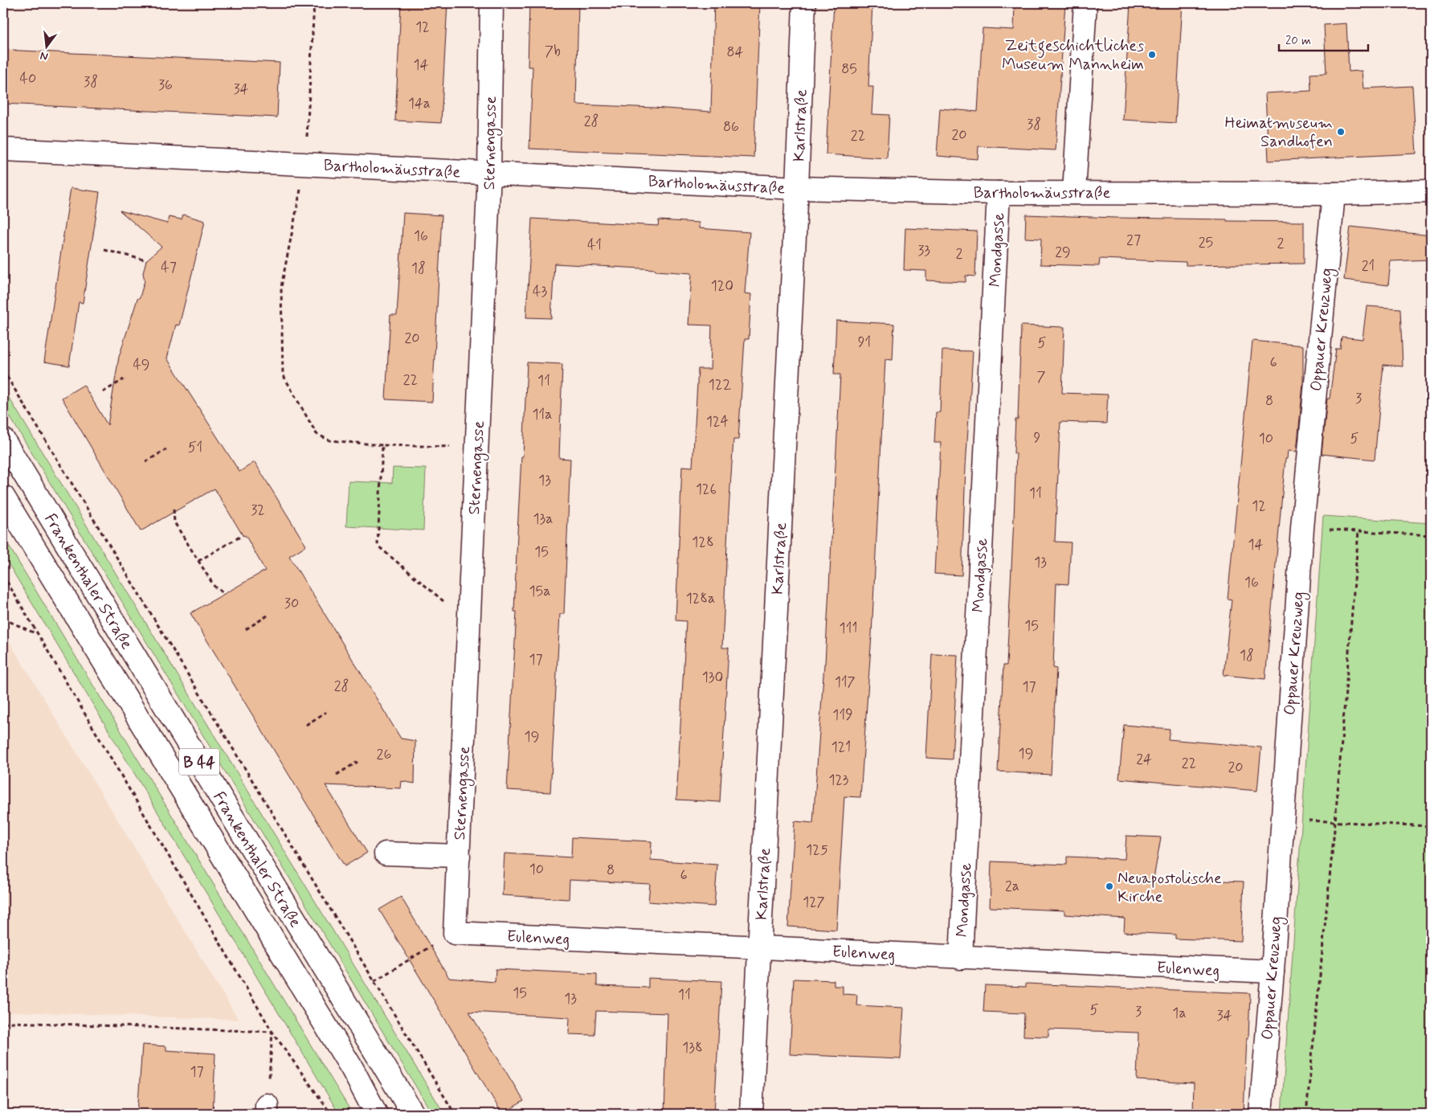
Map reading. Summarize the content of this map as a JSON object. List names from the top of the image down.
{
  "streets": {
    "street": [
      "Karlstraße",
      "Sternengasse",
      "Bartholomäusstraße",
      "Mondgasse",
      "Oppauer Kreuzweg",
      "Frankenthaler Straße",
      "B 44",
      "Eulenweg"
    ]
  },
  "crossings": [
    ["Karlstraße", "Bartholomäusstraße"],
    ["Karlstraße", "Eulenweg"],
    ["Sternengasse", "Bartholomäusstraße"],
    ["Sternengasse", "Eulenweg"],
    ["Bartholomäusstraße", "Mondgasse"],
    ["Bartholomäusstraße", "Oppauer Kreuzweg"],
    ["Mondgasse", "Eulenweg"],
    ["Oppauer Kreuzweg", "Eulenweg"]
  ],
  "places": ["Zeitgeschichtliches Museum Mannheim", "Heimatmuseum Sandhofen", "Neuapostolische Kirche"],
  "house_numbers": [
    "12",
    "7b",
    "84",
    "14",
    "85",
    "40",
    "38",
    "36",
    "34",
    "14a",
    "28",
    "38",
    "86",
    "20",
    "22",
    "16",
    "27",
    "25",
    "2",
    "41",
    "33",
    "29",
    "2",
    "21",
    "47",
    "18",
    "120",
    "43",
    "20",
    "91",
    "5",
    "6",
    "49",
    "7",
    "22",
    "11",
    "122",
    "3",
    "8",
    "11a",
    "124",
    "9",
    "10",
    "5",
    "51",
    "13",
    "126",
    "11",
    "12",
    "32",
    "13a",
    "128",
    "14",
    "15",
    "13",
    "16",
    "15a",
    "128a",
    "30",
    "15",
    "111",
    "18",
    "17",
    "130",
    "117",
    "28",
    "17",
    "119",
    "19",
    "121",
    "19",
    "26",
    "24",
    "22",
    "20",
    "123",
    "125",
    "10",
    "8",
    "6",
    "2a",
    "127",
    "15",
    "11",
    "13",
    "5",
    "3",
    "1a",
    "34",
    "138",
    "17"
  ],
  "scale_bar": "20 m",
  "north": "bottom"
}
